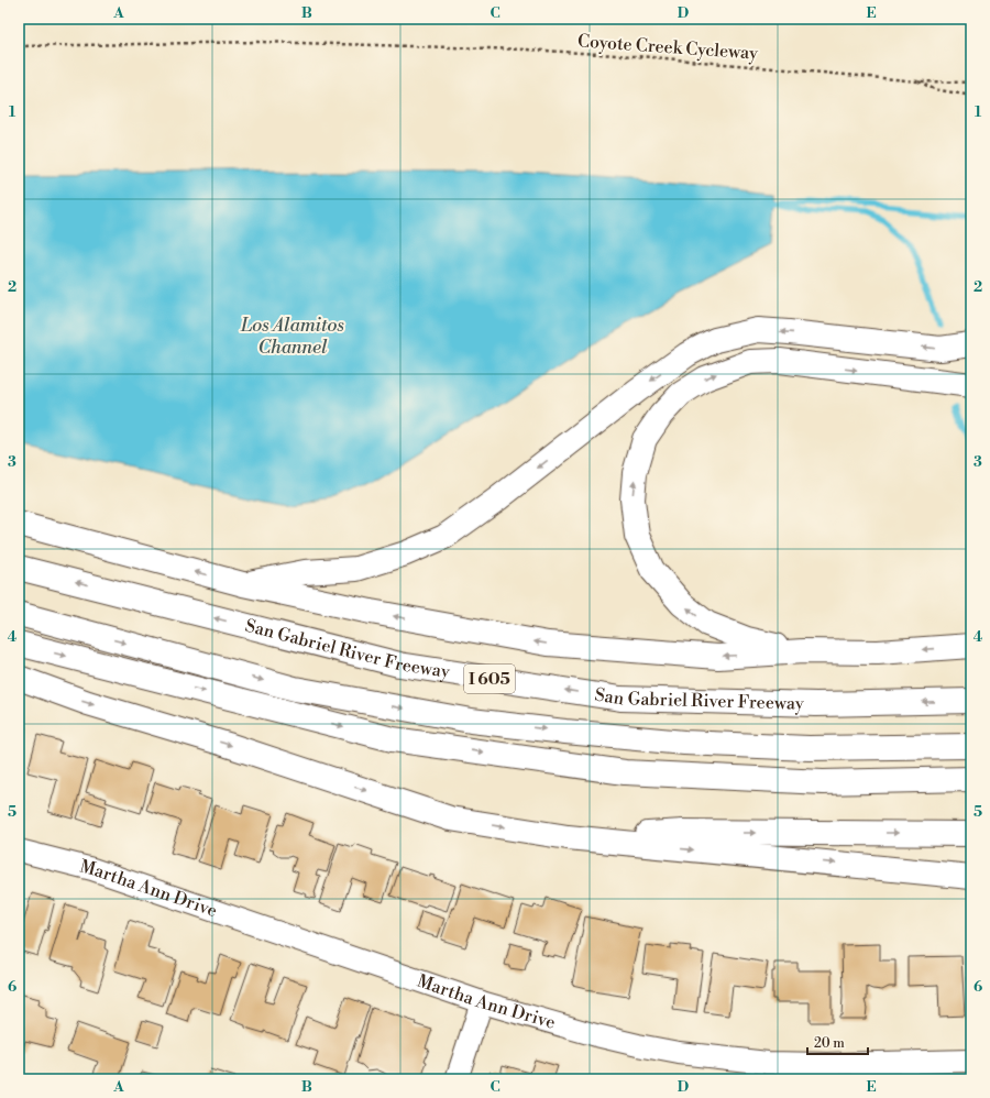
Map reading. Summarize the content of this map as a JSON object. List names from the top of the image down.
{
  "streets": {
    "highway": ["San Gabriel River Freeway", "I 605"],
    "street": ["Martha Ann Drive"],
    "path": ["Coyote Creek Cycleway"]
  },
  "water": ["Los Alamitos Channel"],
  "scale_bar": "20 m",
  "grid": {
    "columns": [
      "A",
      "B",
      "C",
      "D",
      "E"
    ],
    "rows": [
      "1",
      "2",
      "3",
      "4",
      "5",
      "6"
    ]
  }
}
